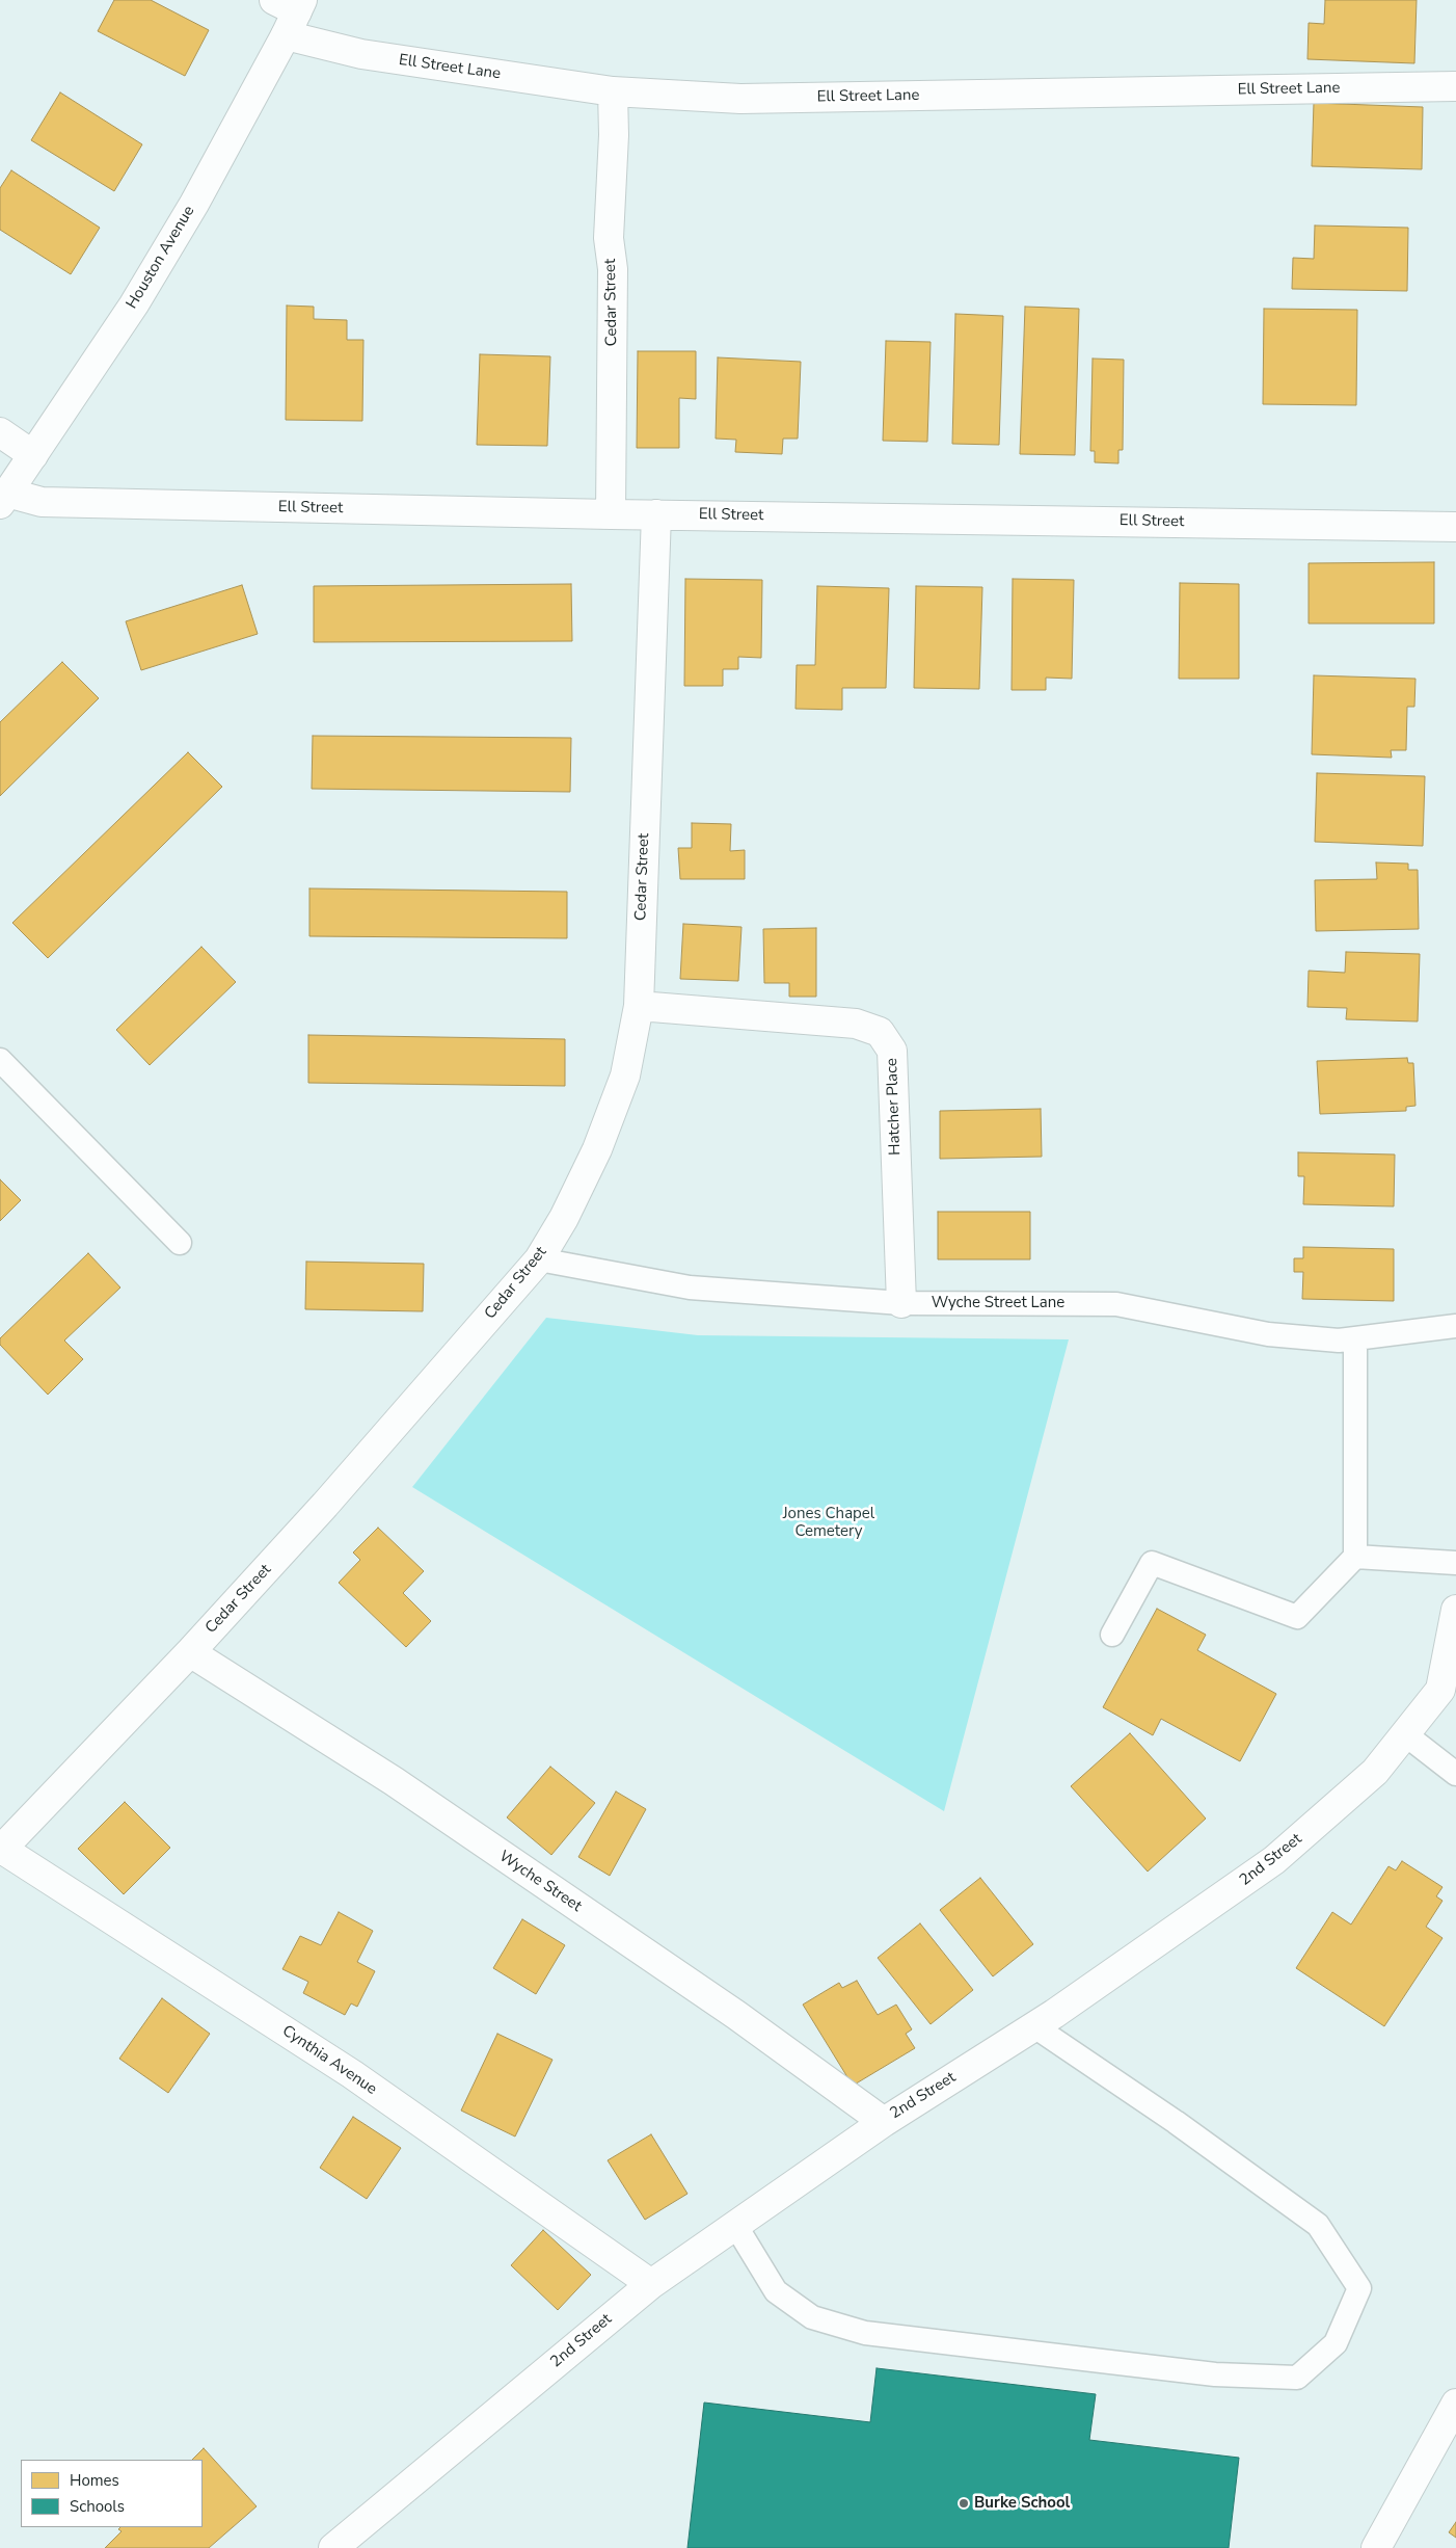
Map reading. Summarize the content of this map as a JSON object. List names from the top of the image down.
{
  "streets": {
    "street": [
      "Ell Street Lane",
      "Houston Avenue",
      "Cedar Street",
      "Ell Street",
      "Hatcher Place",
      "2nd Street",
      "Wyche Street",
      "Cynthia Avenue"
    ],
    "lane": ["Wyche Street Lane"]
  },
  "crossings": [
    ["Ell Street Lane", "Houston Avenue"],
    ["Ell Street Lane", "Cedar Street"],
    ["Houston Avenue", "Ell Street"],
    ["Cedar Street", "Ell Street"],
    ["Cedar Street", "Hatcher Place"],
    ["Cedar Street", "Wyche Street Lane"],
    ["Cedar Street", "Wyche Street"],
    ["Cedar Street", "Cynthia Avenue"],
    ["Hatcher Place", "Wyche Street Lane"],
    ["2nd Street", "Wyche Street"],
    ["2nd Street", "Cynthia Avenue"]
  ],
  "parks": ["Jones Chapel Cemetery"],
  "places": ["Burke School"],
  "legend": ["Homes", "Schools"]
}
